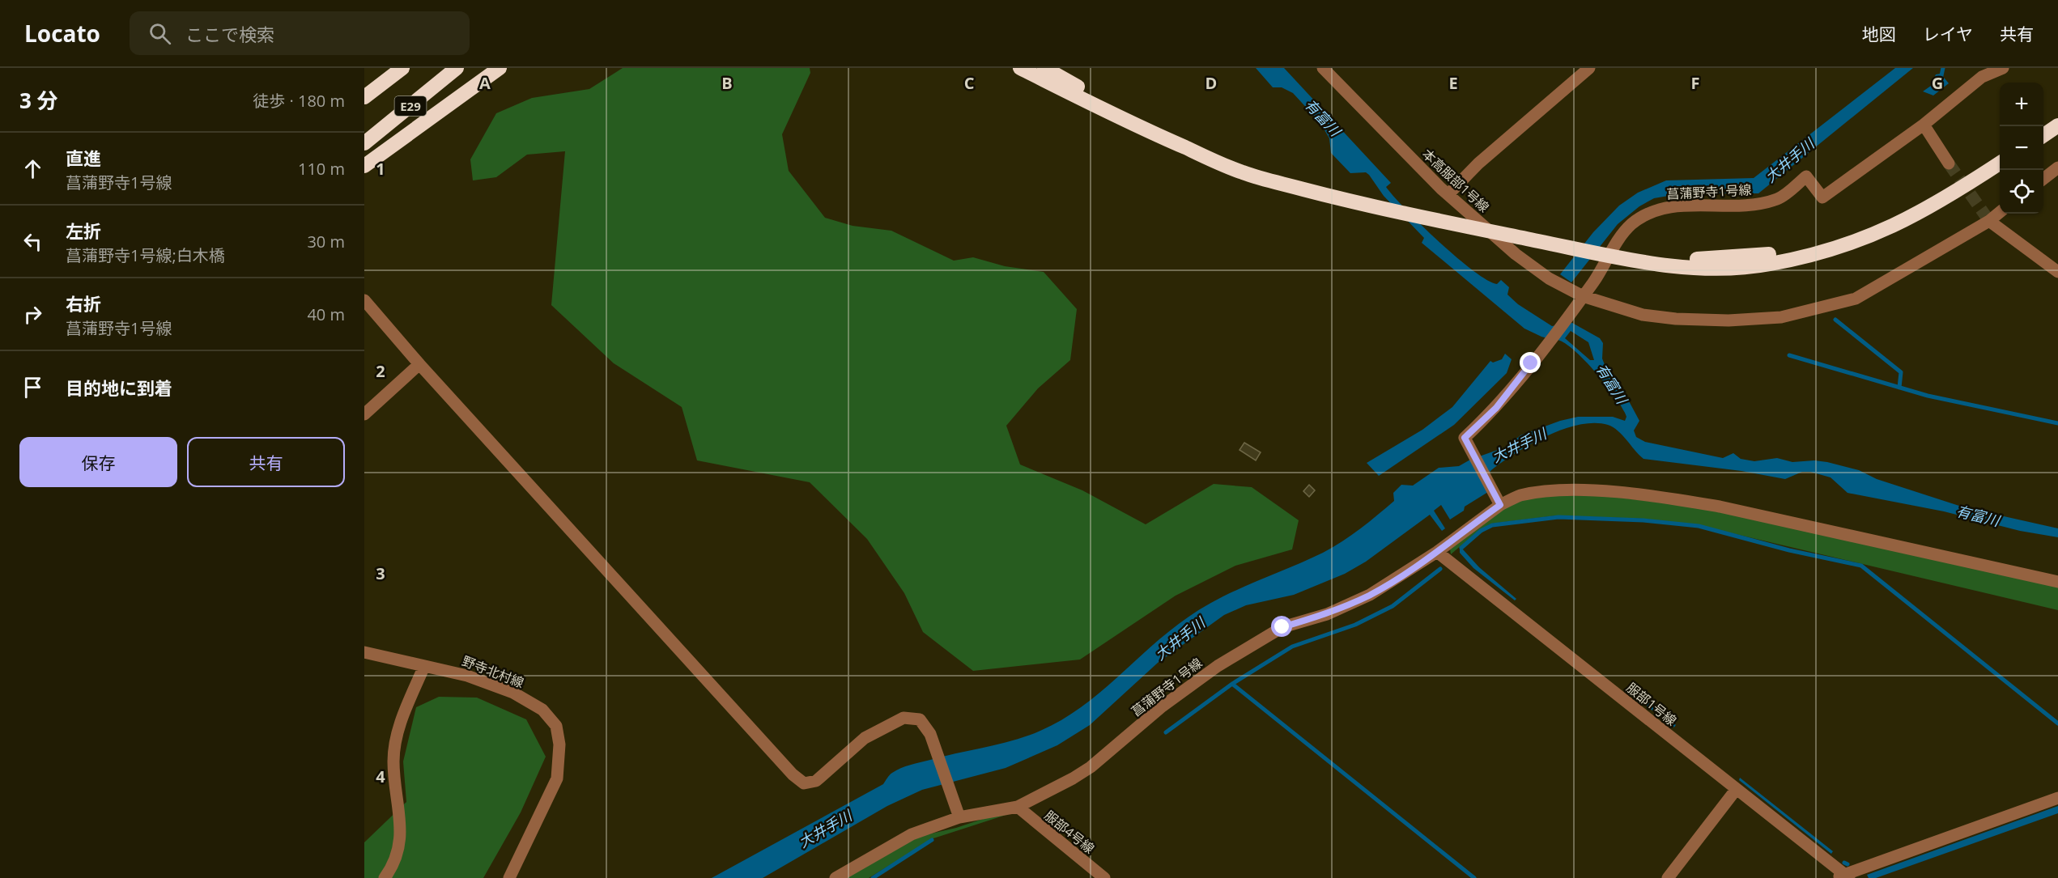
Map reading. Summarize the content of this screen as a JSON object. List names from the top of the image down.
{
  "streets": {
    "highway": ["E29"],
    "street": [
      "本高服部1号線",
      "菖蒲野寺1号線",
      "野寺北村線",
      "服部1号線",
      "服部4号線"
    ]
  },
  "crossings": [
    ["本高服部1号線", "菖蒲野寺1号線"],
    ["菖蒲野寺1号線", "服部1号線"],
    ["菖蒲野寺1号線", "服部4号線"]
  ],
  "water": ["有富川", "大井手川"],
  "page": {
    "header": "Locato",
    "search": "ここで検索",
    "nav": ["地図", "レイヤ", "共有"],
    "heading": ["3 分", "徒歩 · 180 m"],
    "map_buttons": ["+", "−"],
    "list": [
      ["直進", "菖蒲野寺1号線", "110 m"],
      ["左折", "菖蒲野寺1号線;白木橋", "30 m"],
      ["右折", "菖蒲野寺1号線", "40 m"],
      "目的地に到着"
    ],
    "buttons": ["保存", "共有"]
  },
  "grid": {
    "columns": [
      "A",
      "B",
      "C",
      "D",
      "E",
      "F",
      "G"
    ],
    "rows": [
      "1",
      "2",
      "3",
      "4"
    ]
  }
}
